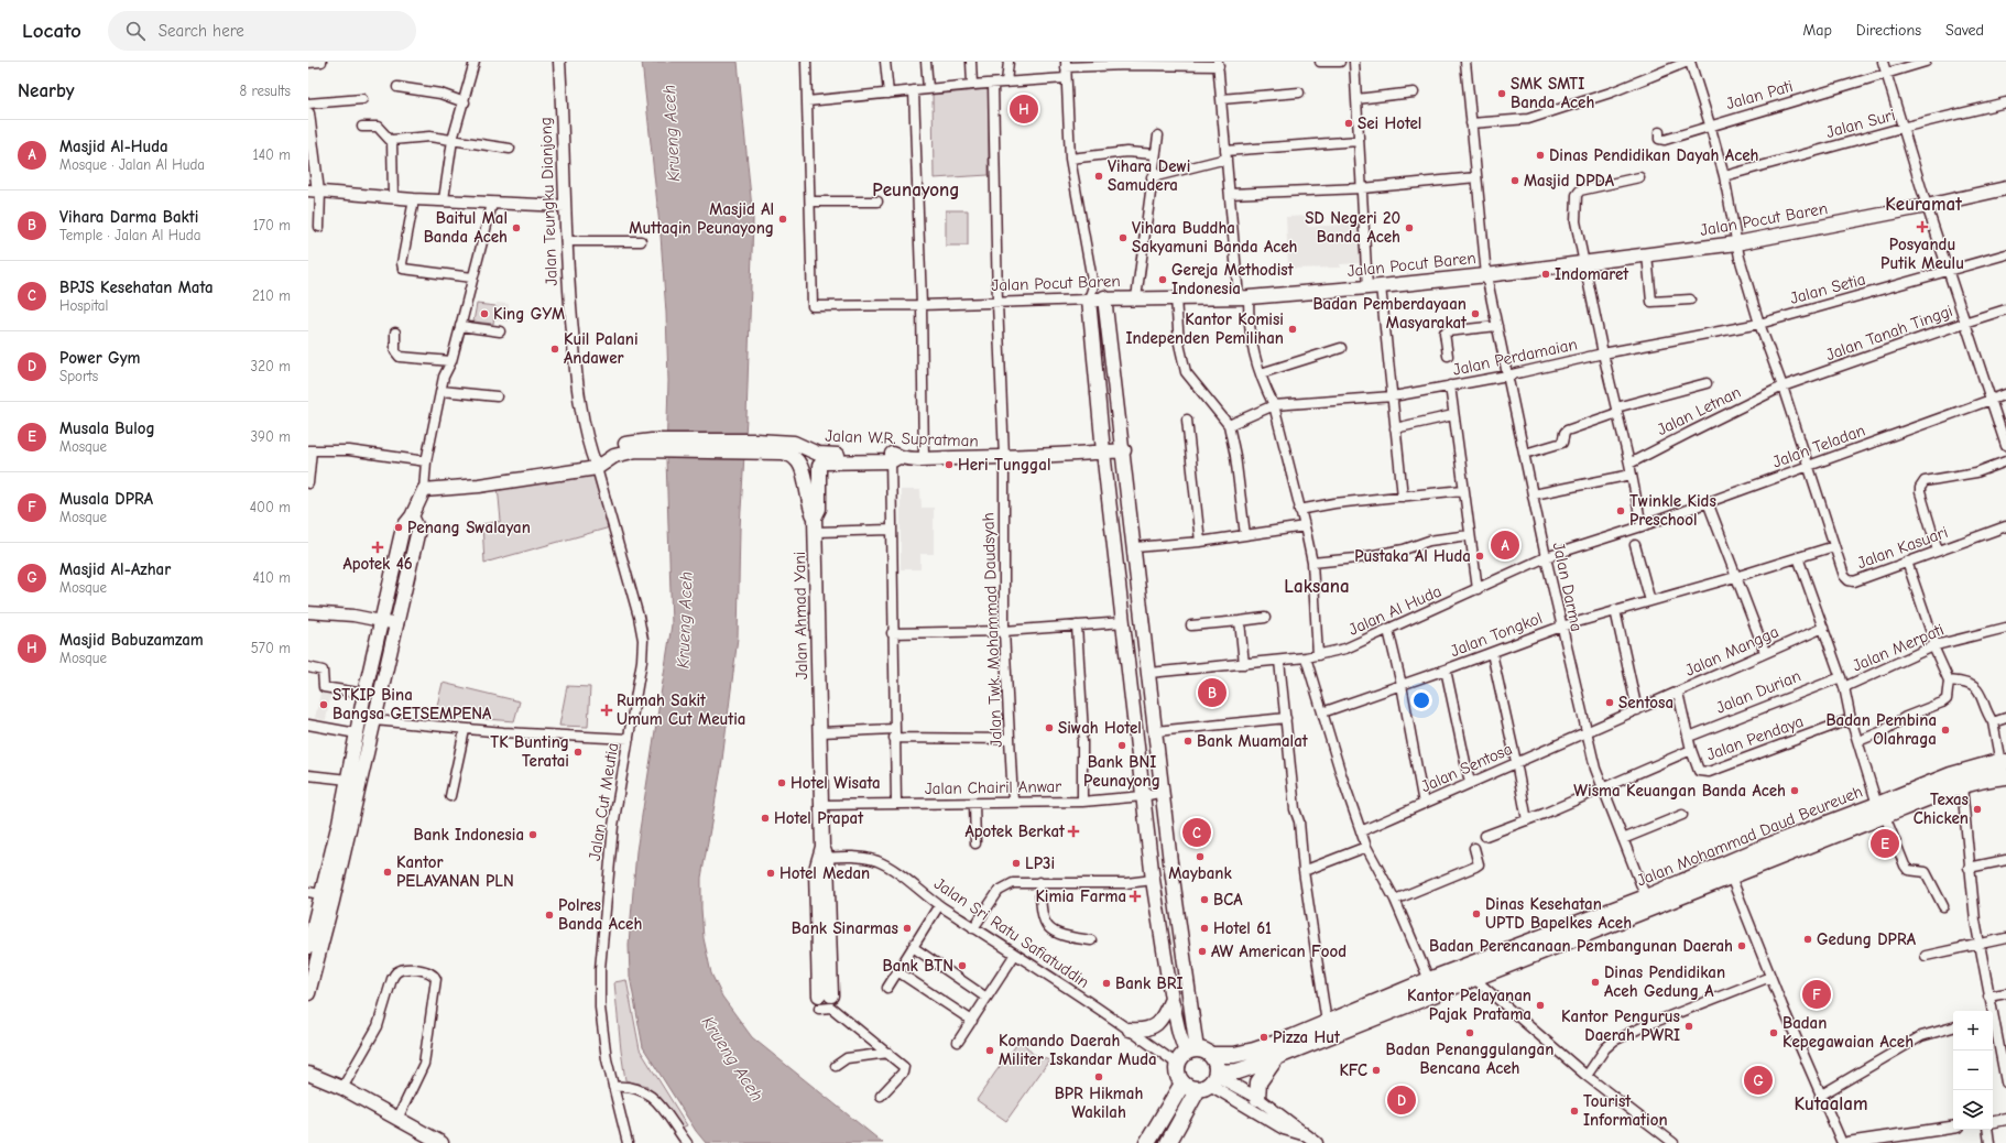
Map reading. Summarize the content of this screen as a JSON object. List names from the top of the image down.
{
  "streets": {
    "highway": ["Jalan Mohammad Daud Beureueh"],
    "main road": ["Jalan Pocut Baren", "Jalan W.R. Supratman", "Jalan Ahmad Yani"],
    "street": [
      "Jalan Pati",
      "Jalan Suri",
      "Jalan Teungku Dianjong",
      "Jalan Setia",
      "Jalan Tanah Tinggi",
      "Jalan Perdamaian",
      "Jalan Letnan",
      "Jalan Teladan",
      "Jalan Kasuari",
      "Jalan Darma",
      "Jalan Al Huda",
      "Jalan Twk. Mohammad Daudsyah",
      "Jalan Tongkol",
      "Jalan Merpati",
      "Jalan Mangga",
      "Jalan Durian",
      "Jalan Pendaya",
      "Jalan Sentosa",
      "Jalan Chairil Anwar",
      "Jalan Cut Meutia",
      "Jalan Sri Ratu Safiatuddin"
    ]
  },
  "crossings": [
    ["Jalan Pati", "Jalan Kasuari"],
    ["Jalan Suri", "Jalan Kasuari"],
    ["Jalan Teungku Dianjong", "Jalan W.R. Supratman"],
    ["Jalan Teungku Dianjong", "Jalan Cut Meutia"],
    ["Jalan Pocut Baren", "Jalan Kasuari"],
    ["Jalan Pocut Baren", "Jalan Darma"],
    ["Jalan Pocut Baren", "Jalan Twk. Mohammad Daudsyah"],
    ["Jalan Setia", "Jalan Perdamaian"],
    ["Jalan Setia", "Jalan Kasuari"],
    ["Jalan Tanah Tinggi", "Jalan Letnan"],
    ["Jalan Tanah Tinggi", "Jalan Kasuari"],
    ["Jalan Perdamaian", "Jalan Kasuari"],
    ["Jalan Perdamaian", "Jalan Darma"],
    ["Jalan Letnan", "Jalan Kasuari"],
    ["Jalan W.R. Supratman", "Jalan Ahmad Yani"],
    ["Jalan W.R. Supratman", "Jalan Twk. Mohammad Daudsyah"],
    ["Jalan W.R. Supratman", "Jalan Cut Meutia"],
    ["Jalan Teladan", "Jalan Kasuari"],
    ["Jalan Teladan", "Jalan Al Huda"],
    ["Jalan Kasuari", "Jalan Tongkol"],
    ["Jalan Darma", "Jalan Al Huda"],
    ["Jalan Darma", "Jalan Tongkol"],
    ["Jalan Darma", "Jalan Mangga"],
    ["Jalan Darma", "Jalan Sentosa"],
    ["Jalan Darma", "Jalan Mohammad Daud Beureueh"],
    ["Jalan Ahmad Yani", "Jalan Chairil Anwar"],
    ["Jalan Ahmad Yani", "Jalan Sri Ratu Safiatuddin"],
    ["Jalan Twk. Mohammad Daudsyah", "Jalan Chairil Anwar"],
    ["Jalan Merpati", "Jalan Pendaya"],
    ["Jalan Merpati", "Jalan Mohammad Daud Beureueh"],
    ["Jalan Mangga", "Jalan Pendaya"],
    ["Jalan Mangga", "Jalan Sentosa"],
    ["Jalan Durian", "Jalan Pendaya"],
    ["Jalan Mohammad Daud Beureueh", "Jalan Sri Ratu Safiatuddin"]
  ],
  "districts": [
    "Peunayong",
    "Keuramat",
    "Laksana",
    "Kutaalam"
  ],
  "water": ["Krueng Aceh"],
  "places": {
    "other": [
      "SMK SMTI Banda Aceh",
      "Sei Hotel",
      "Dinas Pendidikan Dayah Aceh",
      "Vihara Dewi Samudera",
      "Masjid DPDA",
      "Masjid Al Muttaqin Peunayong",
      "Baitul Mal Banda Aceh",
      "SD Negeri 20 Banda Aceh",
      "Vihara Buddha Sakyamuni Banda Aceh",
      "Indomaret",
      "Gereja Methodist Indonesia",
      "King GYM",
      "Badan Pemberdayaan Masyarakat",
      "Kantor Komisi Independen Pemilihan",
      "Kuil Palani Andawer",
      "Heri Tunggal",
      "Twinkle Kids Preschool",
      "Penang Swalayan",
      "Pustaka Al Huda",
      "Sentosa",
      "STKIP Bina Bangsa GETSEMPENA",
      "Siwah Hotel",
      "Badan Pembina Olahraga",
      "Bank Muamalat",
      "Bank BNI Peunayong",
      "TK Bunting Teratai",
      "Hotel Wisata",
      "Wisma Keuangan Banda Aceh",
      "Texas Chicken",
      "Hotel Prapat",
      "Bank Indonesia",
      "Maybank",
      "LP3i",
      "Kantor PELAYANAN PLN",
      "Hotel Medan",
      "BCA",
      "Dinas Kesehatan UPTD Bapelkes Aceh",
      "Polres Banda Aceh",
      "Bank Sinarmas",
      "Hotel 61",
      "Gedung DPRA",
      "Badan Perencanaan Pembangunan Daerah",
      "AW American Food",
      "Bank BTN",
      "Dinas Pendidikan Aceh Gedung A",
      "Bank BRI",
      "Kantor Pelayanan Pajak Pratama",
      "Kantor Pengurus Daerah PWRI",
      "Badan Penanggulangan Bencana Aceh",
      "Badan Kepegawaian Aceh",
      "Pizza Hut",
      "Komando Daerah Militer Iskandar Muda",
      "KFC",
      "BPR Hikmah Wakilah",
      "Tourist Information"
    ],
    "health": [
      "Posyandu Putik Meulu",
      "Apotek 46",
      "Rumah Sakit Umum Cut Meutia",
      "Apotek Berkat",
      "Kimia Farma"
    ]
  },
  "page": {
    "header": "Locato",
    "search": "Search here",
    "nav": ["Map", "Directions", "Saved"],
    "heading": ["Nearby", "8 results"],
    "pins": [
      "H",
      "A",
      "B",
      "C",
      "E",
      "F",
      "G",
      "D"
    ],
    "list": [
      {
        "mark": "A",
        "name": "Masjid Al-Huda",
        "note": "Mosque · Jalan Al Huda",
        "value": "140 m"
      },
      {
        "mark": "B",
        "name": "Vihara Darma Bakti",
        "note": "Temple · Jalan Al Huda",
        "value": "170 m"
      },
      {
        "mark": "C",
        "name": "BPJS Kesehatan Mata",
        "note": "Hospital",
        "value": "210 m"
      },
      {
        "mark": "D",
        "name": "Power Gym",
        "note": "Sports",
        "value": "320 m"
      },
      {
        "mark": "E",
        "name": "Musala Bulog",
        "note": "Mosque",
        "value": "390 m"
      },
      {
        "mark": "F",
        "name": "Musala DPRA",
        "note": "Mosque",
        "value": "400 m"
      },
      {
        "mark": "G",
        "name": "Masjid Al-Azhar",
        "note": "Mosque",
        "value": "410 m"
      },
      {
        "mark": "H",
        "name": "Masjid Babuzamzam",
        "note": "Mosque",
        "value": "570 m"
      }
    ],
    "map_buttons": ["+", "−"]
  }
}
